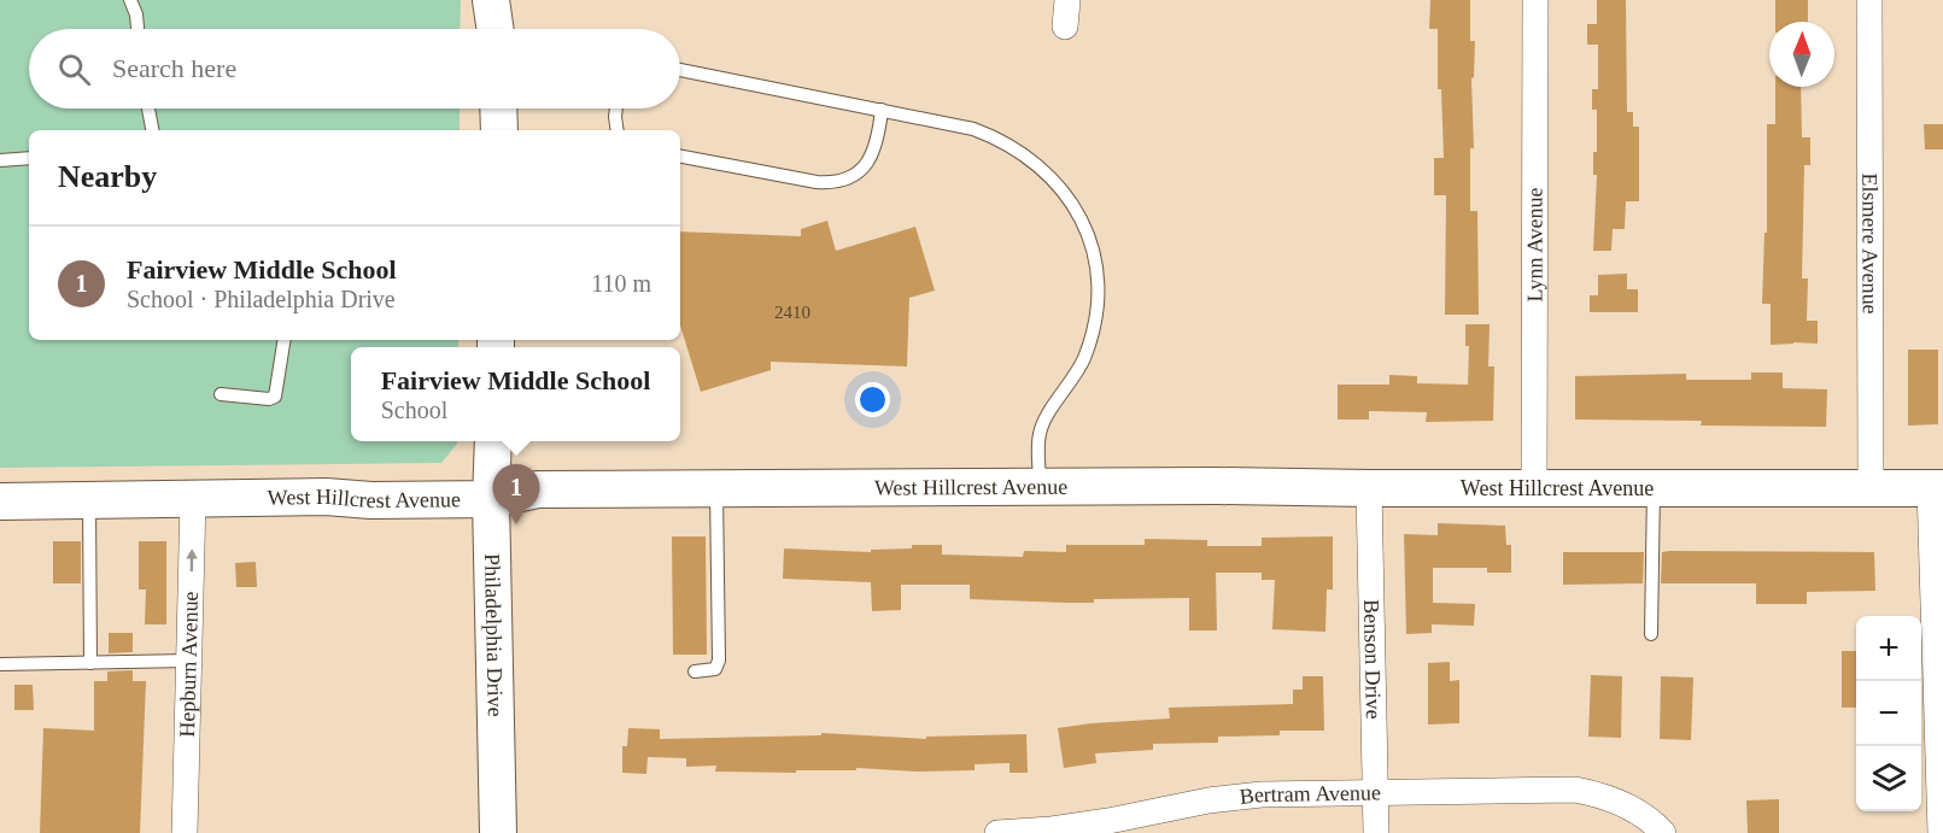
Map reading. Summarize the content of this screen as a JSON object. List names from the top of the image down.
{
  "streets": {
    "street": [
      "Lynn Avenue",
      "Elsmere Avenue",
      "West Hillcrest Avenue",
      "Philadelphia Drive",
      "Benson Drive",
      "Hepburn Avenue",
      "Bertram Avenue"
    ]
  },
  "crossings": [
    ["Lynn Avenue", "West Hillcrest Avenue"],
    ["Elsmere Avenue", "West Hillcrest Avenue"],
    ["West Hillcrest Avenue", "Philadelphia Drive"],
    ["West Hillcrest Avenue", "Benson Drive"],
    ["West Hillcrest Avenue", "Hepburn Avenue"],
    ["Benson Drive", "Bertram Avenue"]
  ],
  "one_way": ["Hepburn Avenue"],
  "house_numbers": ["2410"],
  "north": "top",
  "page": {
    "search": "Search here",
    "heading": "Nearby",
    "list": [
      {
        "mark": "1",
        "name": "Fairview Middle School",
        "note": "School · Philadelphia Drive",
        "value": "110 m"
      }
    ],
    "popup": ["Fairview Middle School", "School"],
    "pins": "1",
    "map_buttons": ["+", "−"]
  }
}
